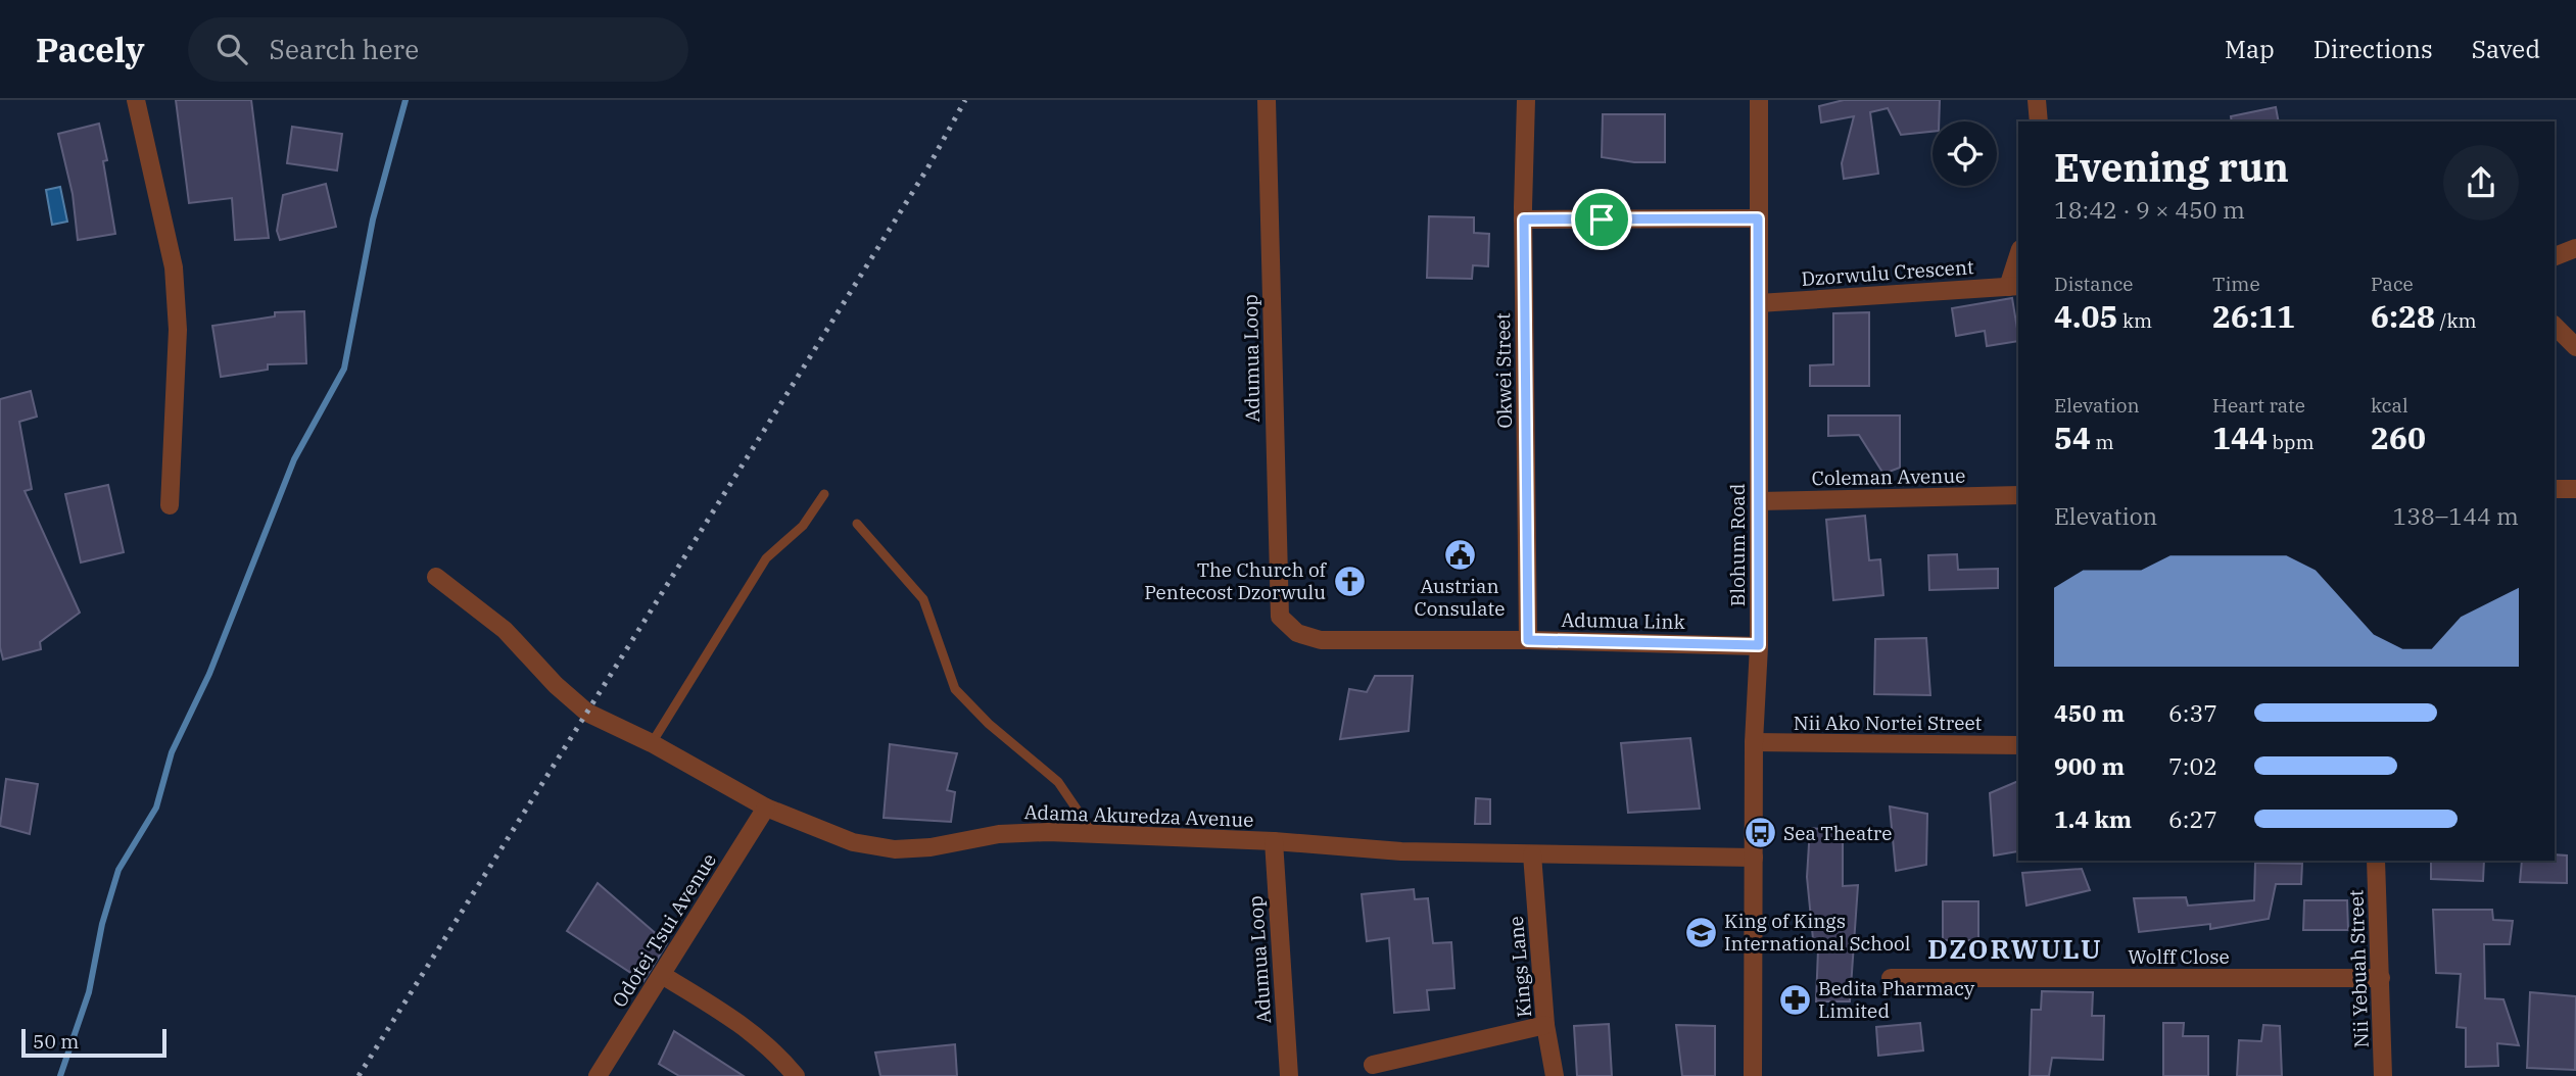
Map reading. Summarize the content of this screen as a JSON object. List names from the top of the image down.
{
  "streets": {
    "street": [
      "Dzorwulu Crescent",
      "Adumua Loop",
      "Okwei Street",
      "Coleman Avenue",
      "Blohum Road",
      "Adumua Link",
      "Nii Ako Nortei Street",
      "Adama Akuredza Avenue",
      "Odotei Tsui Avenue",
      "Wolff Close",
      "Kings Lane",
      "Nii Yebuah Street"
    ]
  },
  "crossings": [
    ["Dzorwulu Crescent", "Blohum Road"],
    ["Adumua Loop", "Adumua Link"],
    ["Adumua Loop", "Adama Akuredza Avenue"],
    ["Okwei Street", "Adumua Link"],
    ["Coleman Avenue", "Blohum Road"],
    ["Blohum Road", "Adumua Link"],
    ["Blohum Road", "Nii Ako Nortei Street"],
    ["Blohum Road", "Adama Akuredza Avenue"],
    ["Adama Akuredza Avenue", "Odotei Tsui Avenue"],
    ["Adama Akuredza Avenue", "Kings Lane"],
    ["Wolff Close", "Nii Yebuah Street"]
  ],
  "districts": ["DZORWULU"],
  "places": {
    "public building": ["Austrian Consulate"],
    "church": ["The Church of Pentecost Dzorwulu"],
    "bus stop": ["Sea Theatre"],
    "school or university": ["King of Kings International School"],
    "pharmacy": ["Bedita Pharmacy Limited"]
  },
  "scale_bar": "50 m",
  "page": {
    "header": "Pacely",
    "search": "Search here",
    "nav": ["Map", "Directions", "Saved"],
    "heading": ["Evening run", "18:42 · 9 × 450 m"],
    "stats": [
      ["Distance", "4.05 km"],
      ["Time", "26:11"],
      ["Pace", "6:28 /km"],
      ["Elevation", "54 m"],
      ["Heart rate", "144 bpm"],
      ["kcal", "260"]
    ],
    "chart": ["Elevation", "138–144 m"],
    "list": [
      {
        "name": "450 m",
        "note": "6:37"
      },
      {
        "name": "900 m",
        "note": "7:02"
      },
      {
        "name": "1.4 km",
        "note": "6:27"
      }
    ],
    "scale": "50 m"
  }
}
